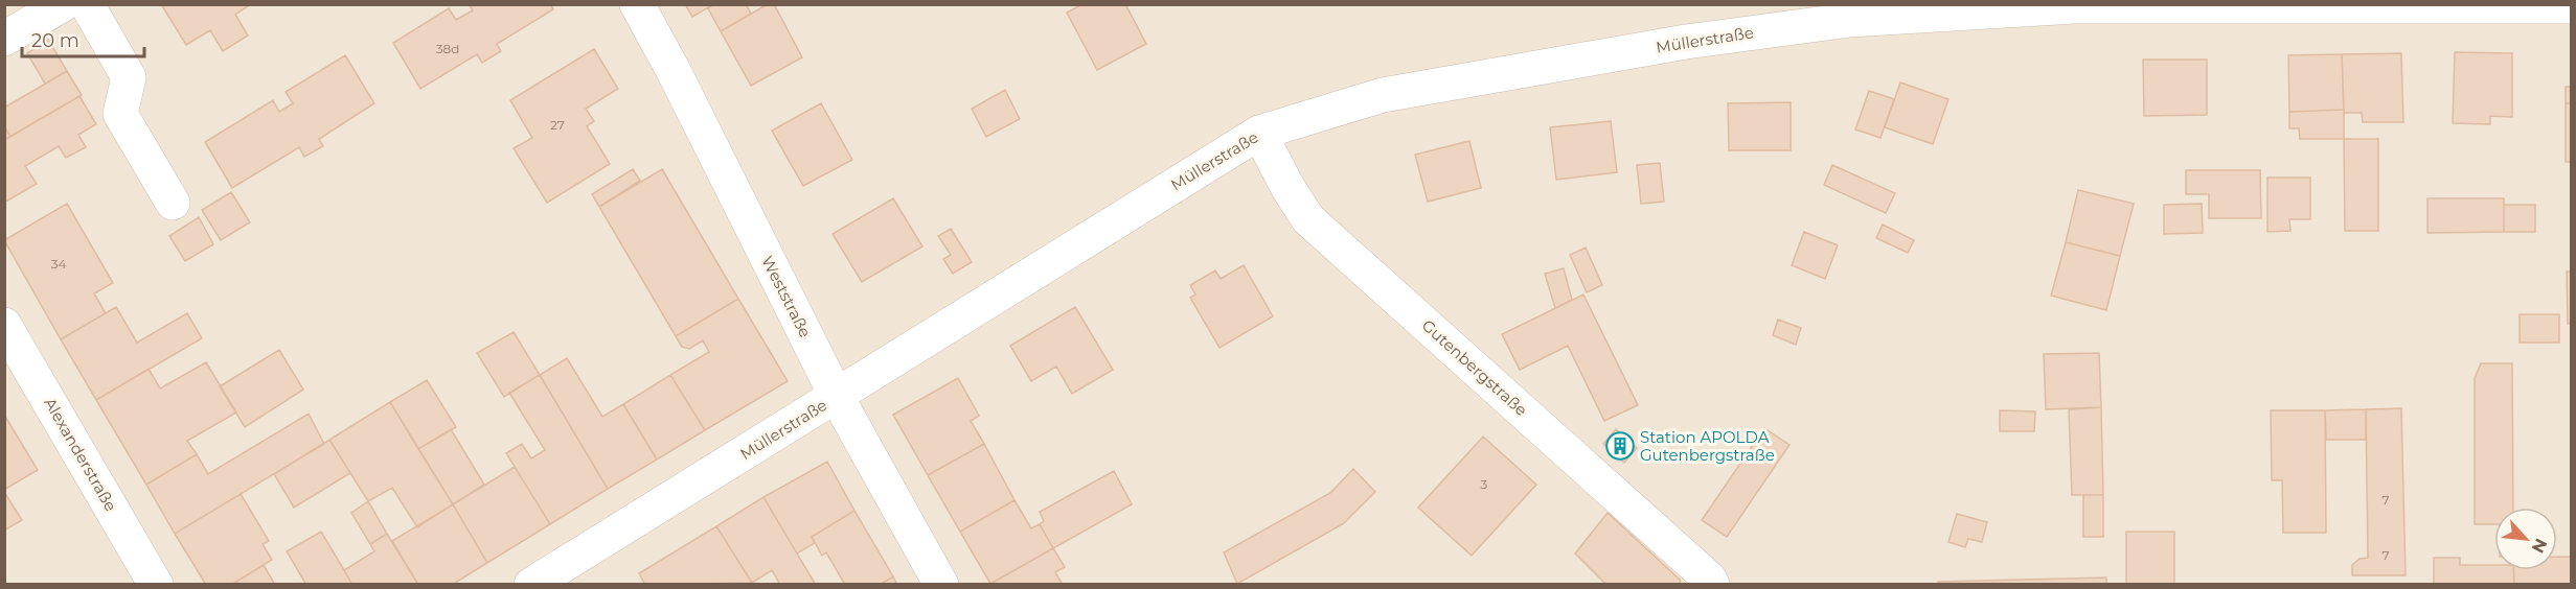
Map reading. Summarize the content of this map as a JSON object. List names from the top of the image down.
{
  "streets": {
    "street": [
      "Müllerstraße",
      "Weststraße",
      "Gutenbergstraße",
      "Alexanderstraße"
    ]
  },
  "crossings": [
    ["Müllerstraße", "Weststraße"],
    ["Müllerstraße", "Gutenbergstraße"]
  ],
  "places": {
    "building": ["Station APOLDA Gutenbergstraße"]
  },
  "house_numbers": [
    "38d",
    "27",
    "34",
    "3",
    "7",
    "7"
  ],
  "scale_bar": "20 m",
  "north": "bottom right"
}
